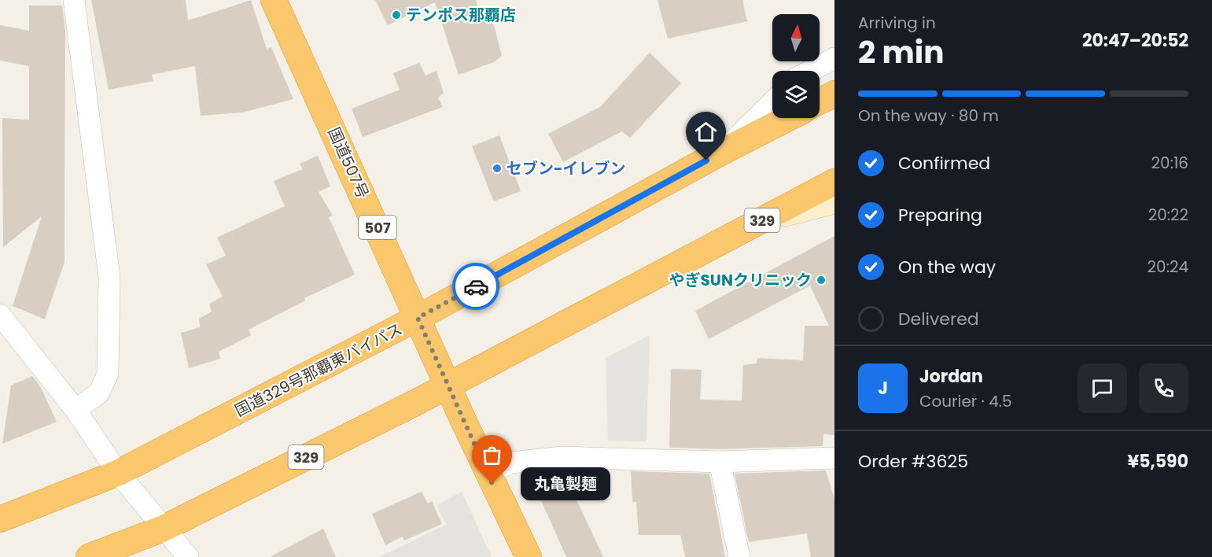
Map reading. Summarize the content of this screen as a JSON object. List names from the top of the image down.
{
  "streets": {
    "highway": [
      "国道507号",
      "329",
      "507",
      "国道329号那覇東バイパス"
    ]
  },
  "crossings": [
    ["国道507号", "329"],
    ["国道507号", "国道329号那覇東バイパス"]
  ],
  "places": [
    "テンポス那覇店",
    "セブン-イレブン",
    "やぎSUNクリニック",
    "丸亀製麺"
  ],
  "north": "top",
  "page": {
    "heading": ["2 min", "Arriving in", "20:47–20:52"],
    "panel": [
      "Jordan",
      "Courier · 4.5",
      "Order #3625",
      "¥5,590"
    ],
    "bar": "On the way · 80 m",
    "list": [
      ["Confirmed", "20:16"],
      ["Preparing", "20:22"],
      ["On the way", "20:24"],
      "Delivered"
    ],
    "round": "J",
    "bubble": "丸亀製麺"
  }
}
